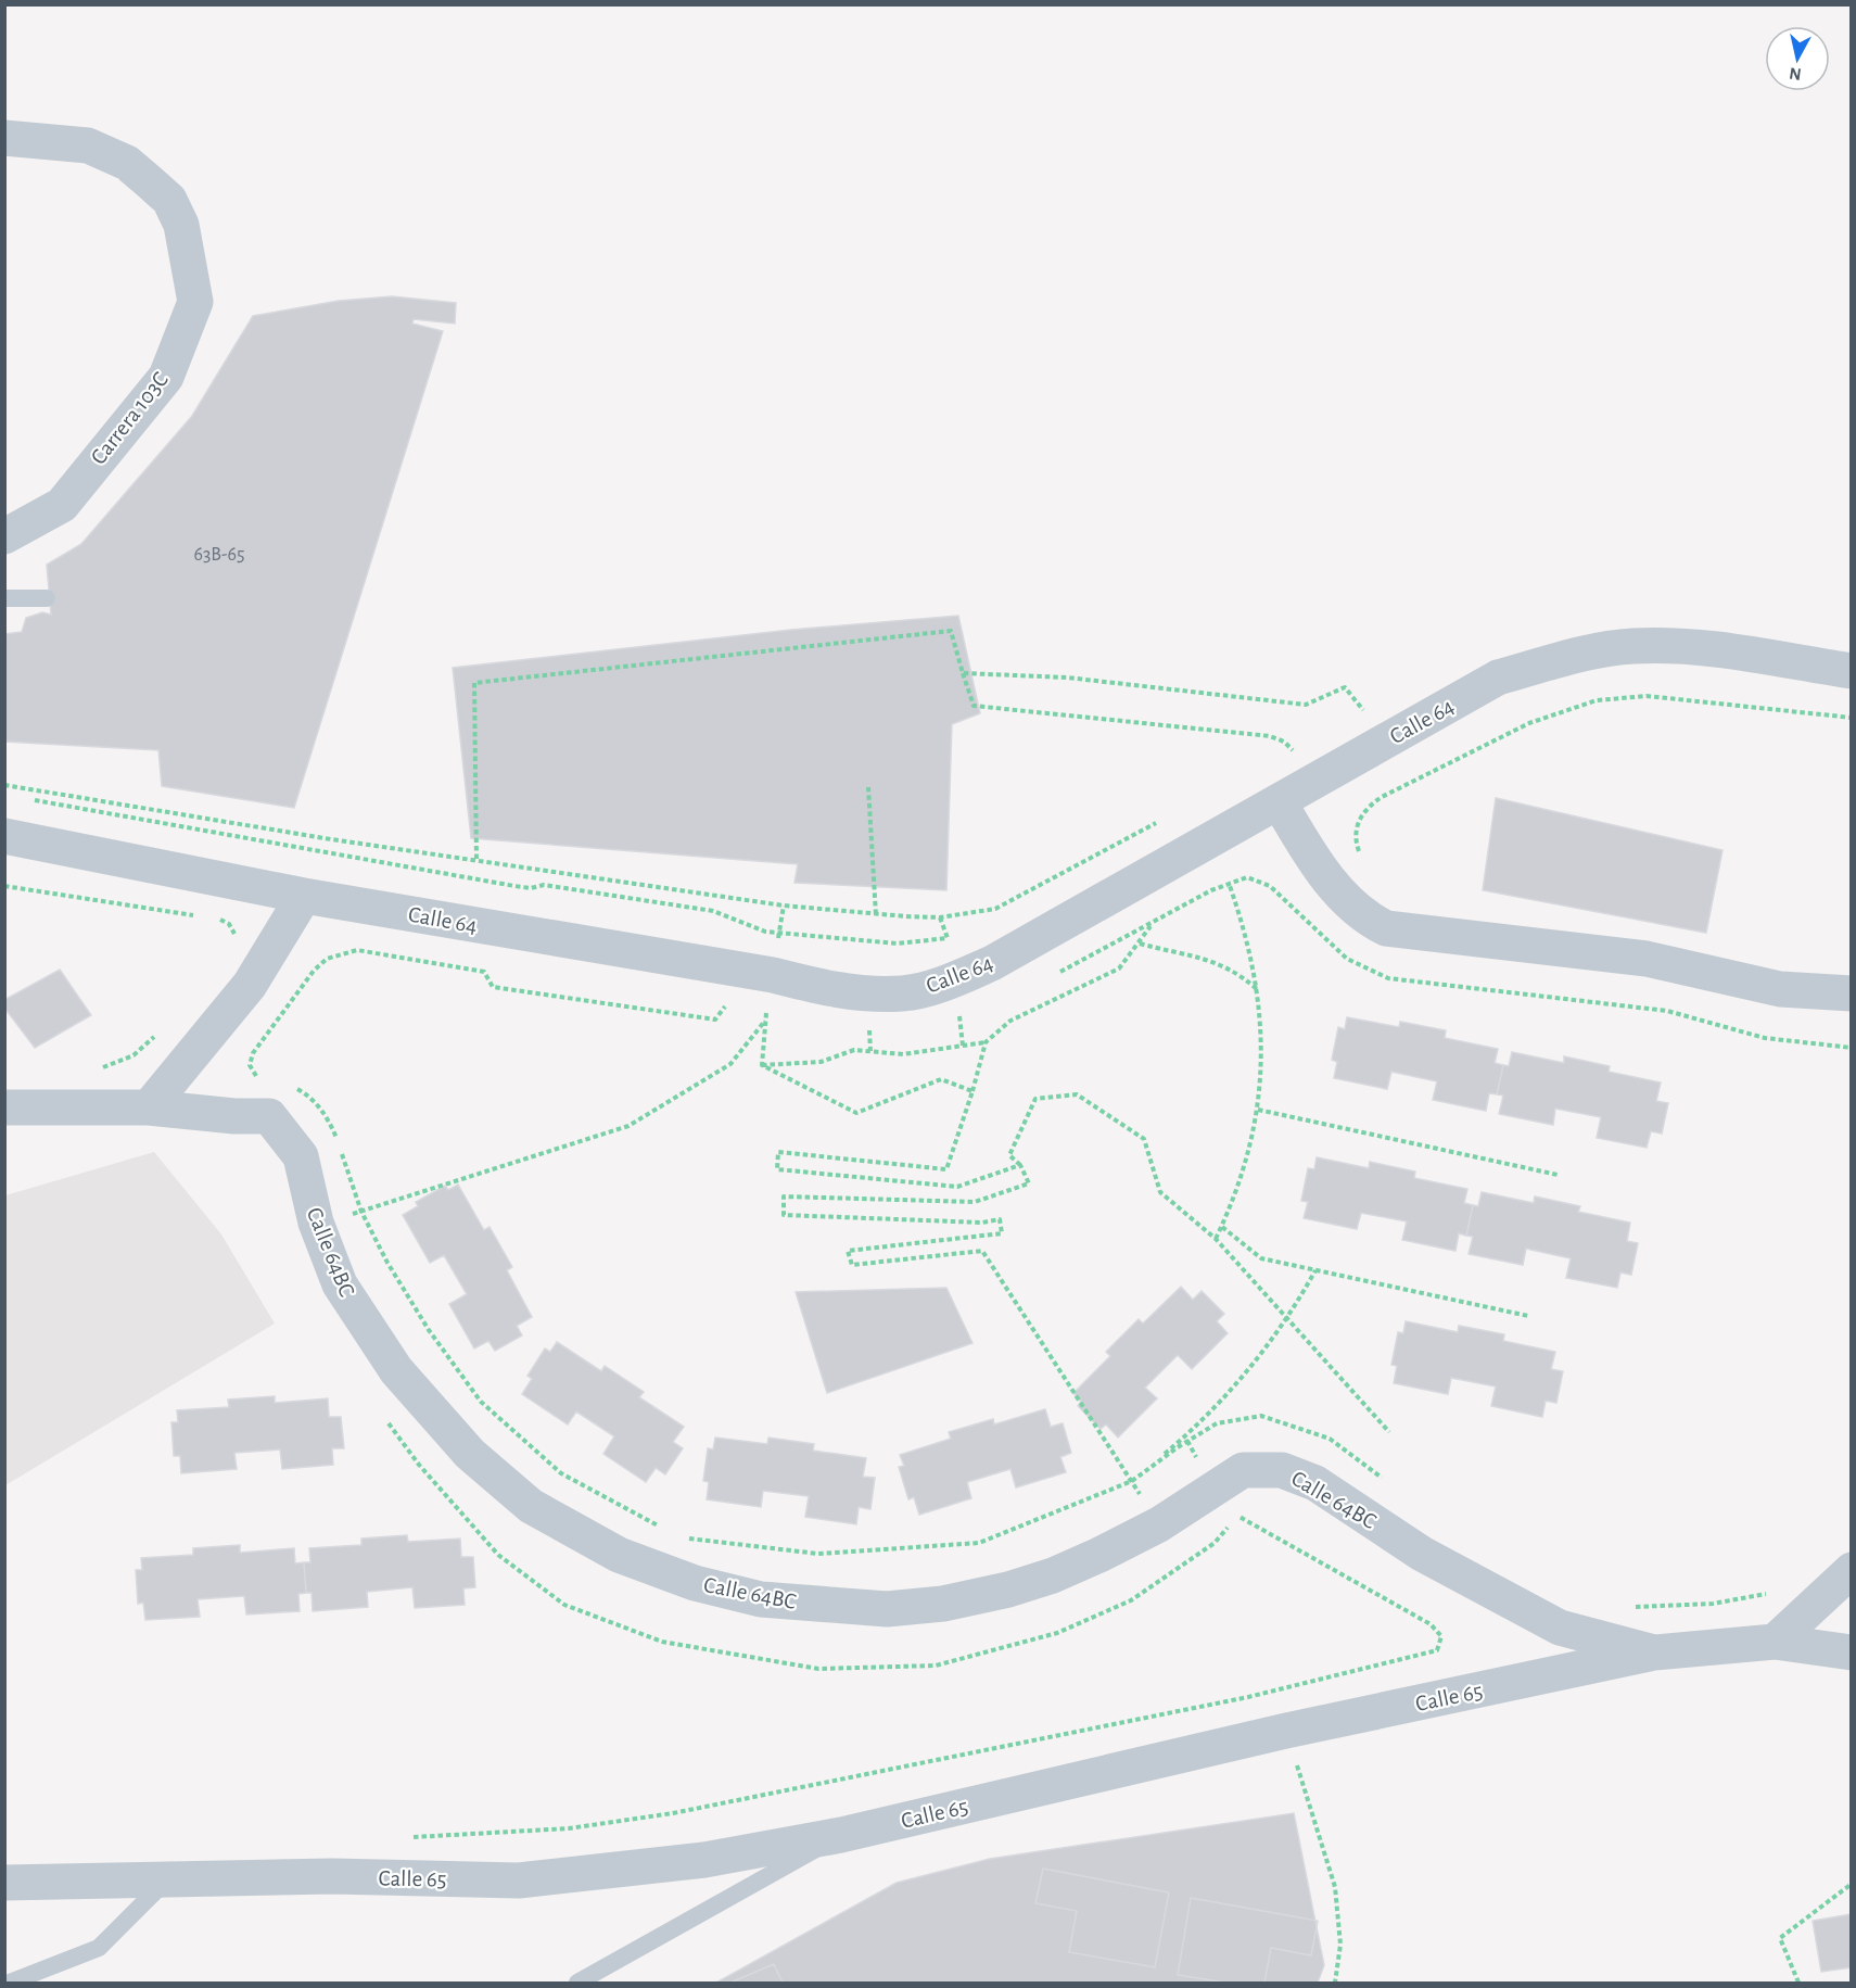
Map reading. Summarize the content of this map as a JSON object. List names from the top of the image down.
{
  "streets": {
    "street": [
      "Carrera 103C",
      "Calle 64",
      "Calle 64BC",
      "Calle 65"
    ]
  },
  "crossings": [
    ["Calle 64BC", "Calle 65"]
  ],
  "house_numbers": ["63B-65"],
  "north": "bottom"
}
